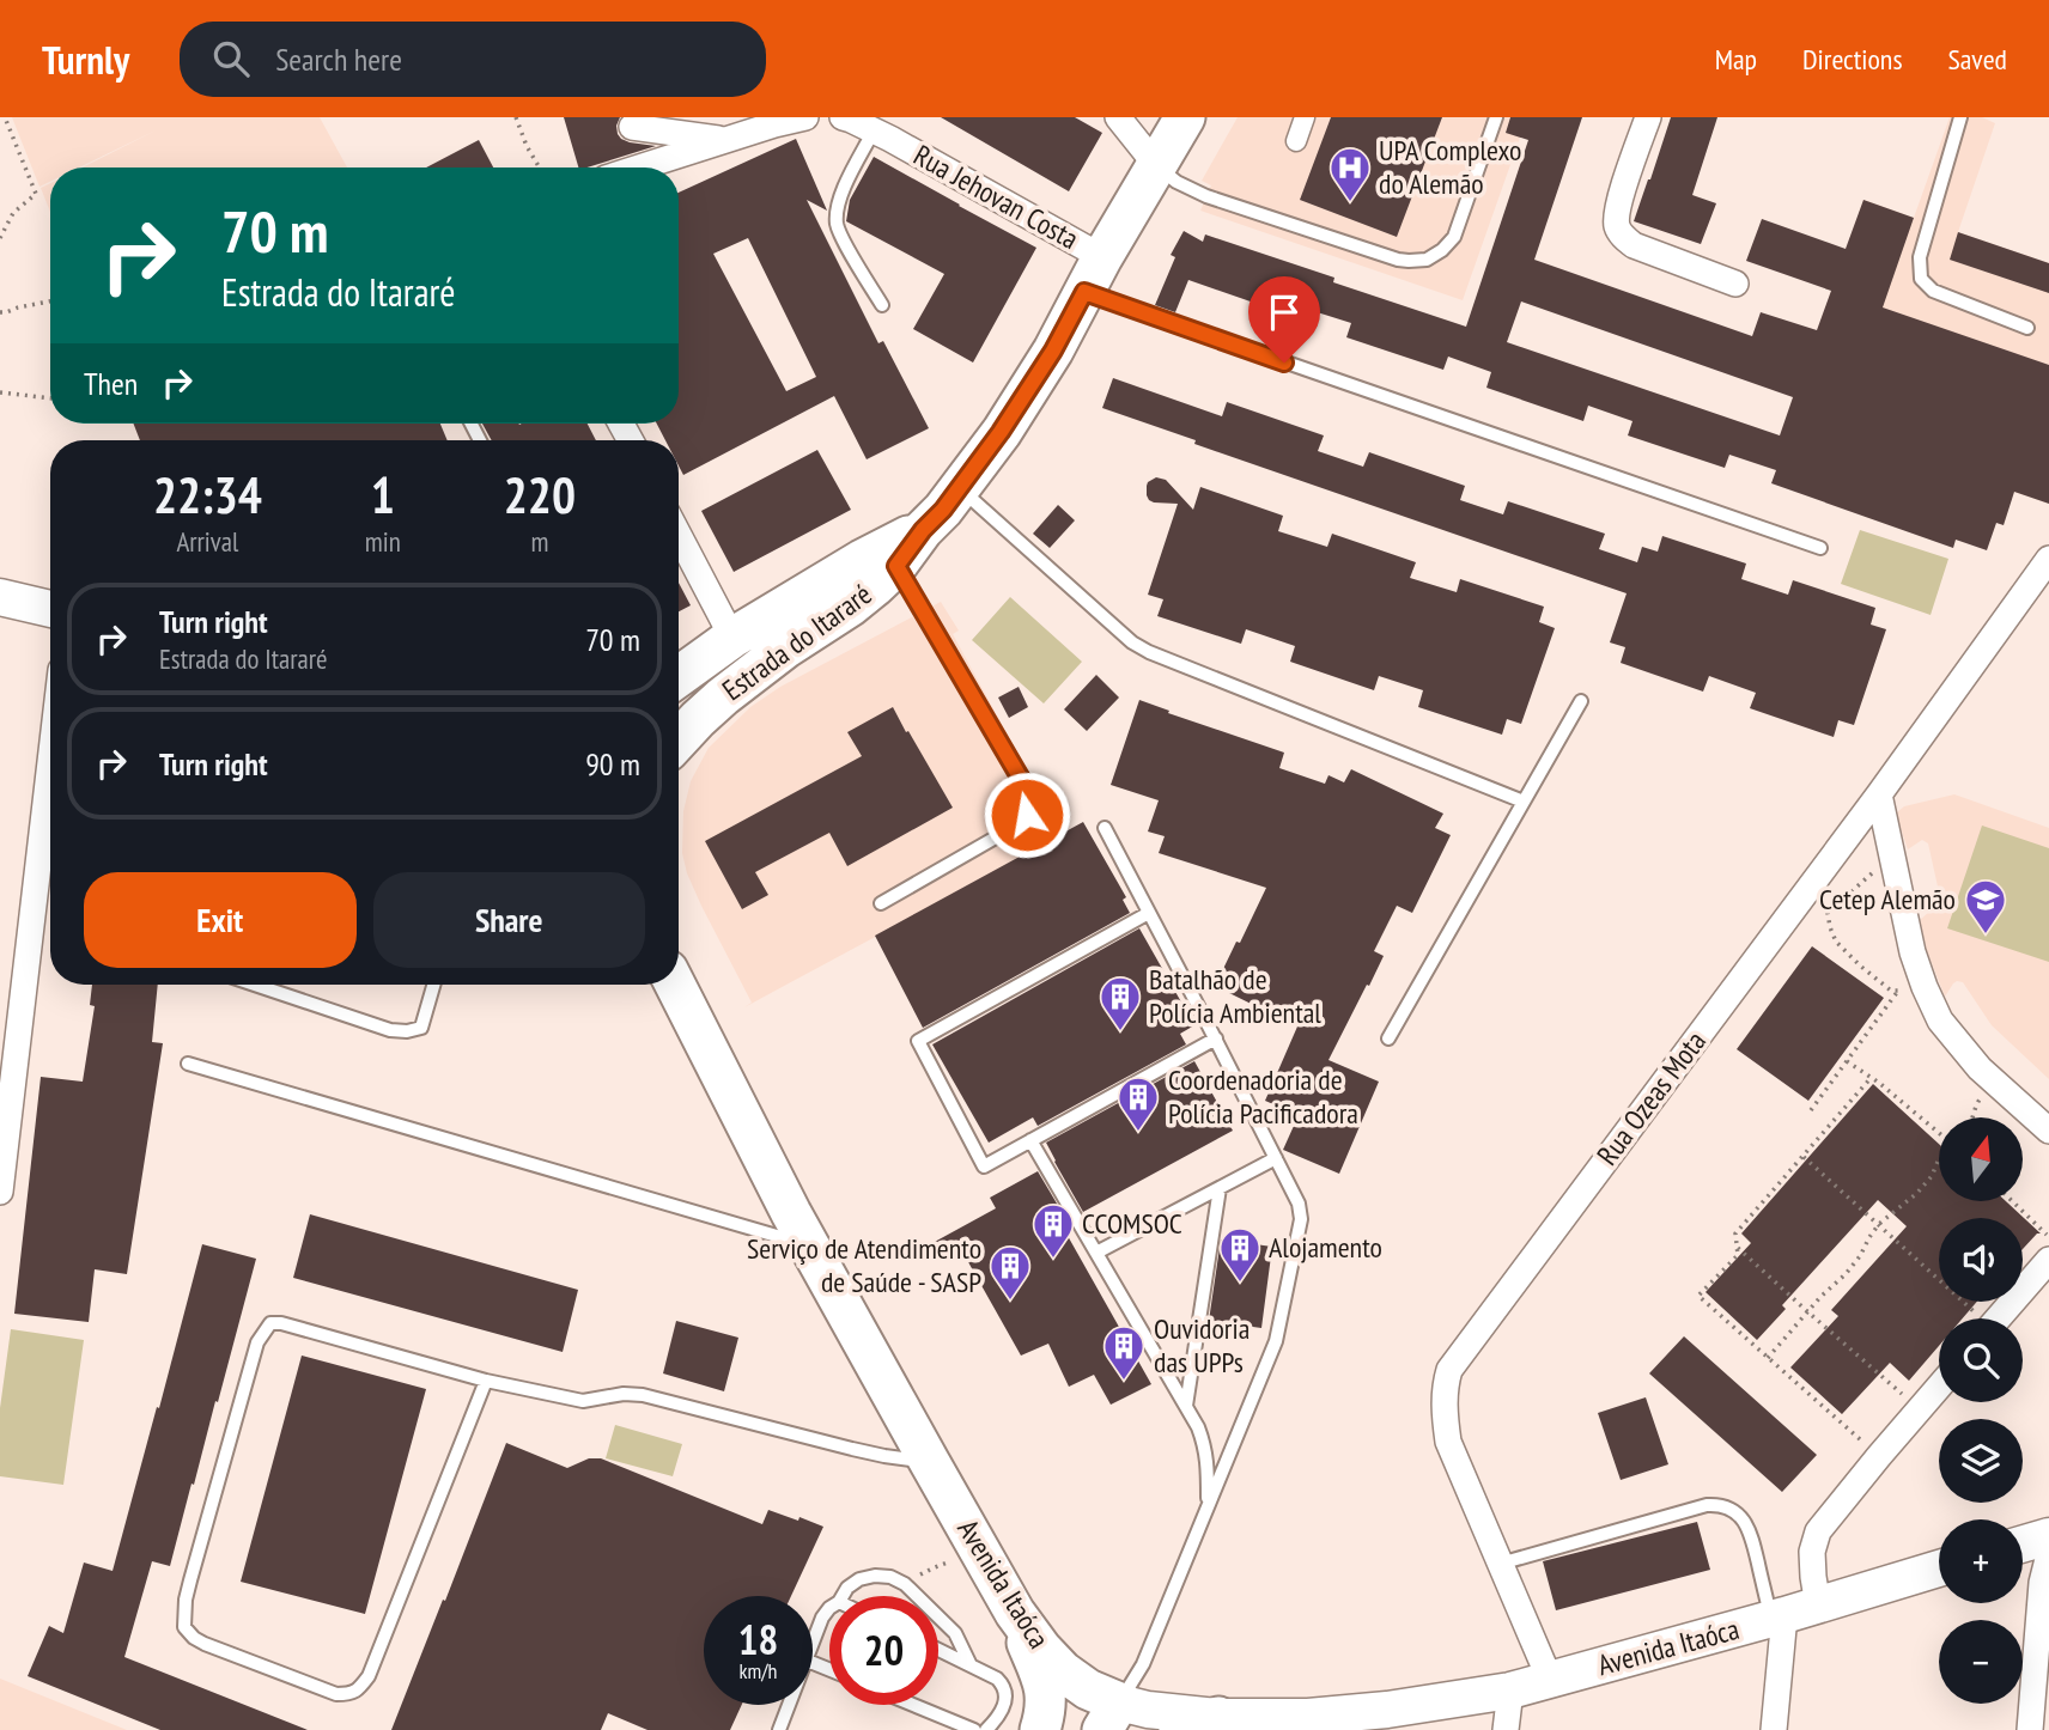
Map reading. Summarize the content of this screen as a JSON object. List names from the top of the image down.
{
  "streets": {
    "main road": ["Estrada do Itararé", "Avenida Itaóca"],
    "street": ["Rua Jehovan Costa", "Rua Ozeas Mota"]
  },
  "crossings": [
    ["Rua Jehovan Costa", "Estrada do Itararé"],
    ["Rua Ozeas Mota", "Avenida Itaóca"]
  ],
  "places": {
    "hospital": ["UPA Complexo do Alemão"],
    "school or university": ["Cetep Alemão"],
    "building": [
      "Batalhão de Polícia Ambiental",
      "Coordenadoria de Polícia Pacificadora",
      "CCOMSOC",
      "Alojamento",
      "Serviço de Atendimento de Saúde - SASP",
      "Ouvidoria das UPPs"
    ]
  },
  "north": "top",
  "page": {
    "header": "Turnly",
    "search": "Search here",
    "nav": ["Map", "Directions", "Saved"],
    "turn": ["70 m", "Estrada do Itararé"],
    "then": "Then",
    "eta": [
      "22:34",
      "Arrival",
      "1",
      "min",
      "220",
      "m"
    ],
    "list": [
      {
        "name": "Turn right",
        "note": "Estrada do Itararé",
        "value": "70 m"
      },
      {
        "name": "Turn right",
        "value": "90 m"
      }
    ],
    "buttons": ["Exit", "Share"],
    "map_buttons": ["+", "−"],
    "speed": "18 km/h",
    "limit": "20"
  }
}
